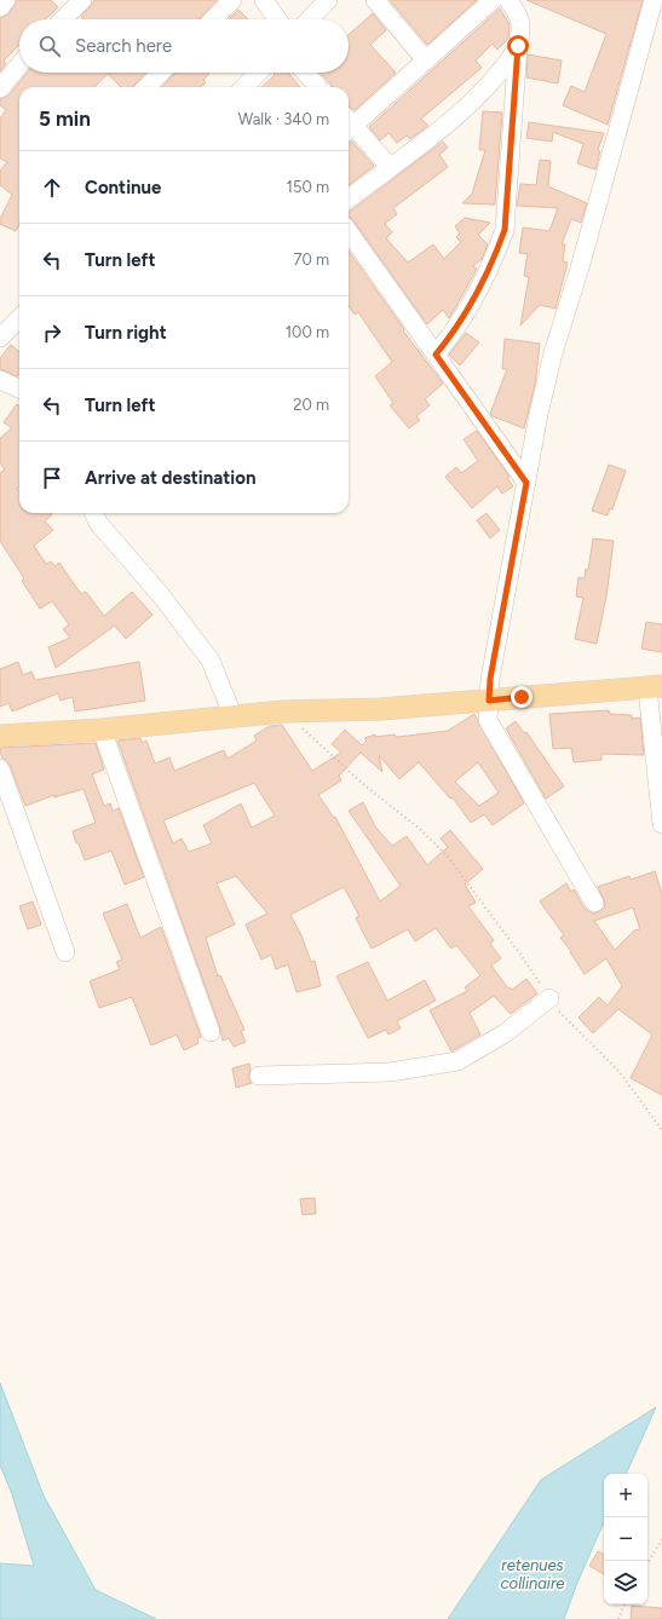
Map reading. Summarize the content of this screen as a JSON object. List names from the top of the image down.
{
  "water": ["retenues collinaire"],
  "page": {
    "search": "Search here",
    "heading": ["5 min", "Walk · 340 m"],
    "list": [
      ["Continue", "150 m"],
      ["Turn left", "70 m"],
      ["Turn right", "100 m"],
      ["Turn left", "20 m"],
      "Arrive at destination"
    ],
    "map_buttons": ["+", "−"]
  }
}
